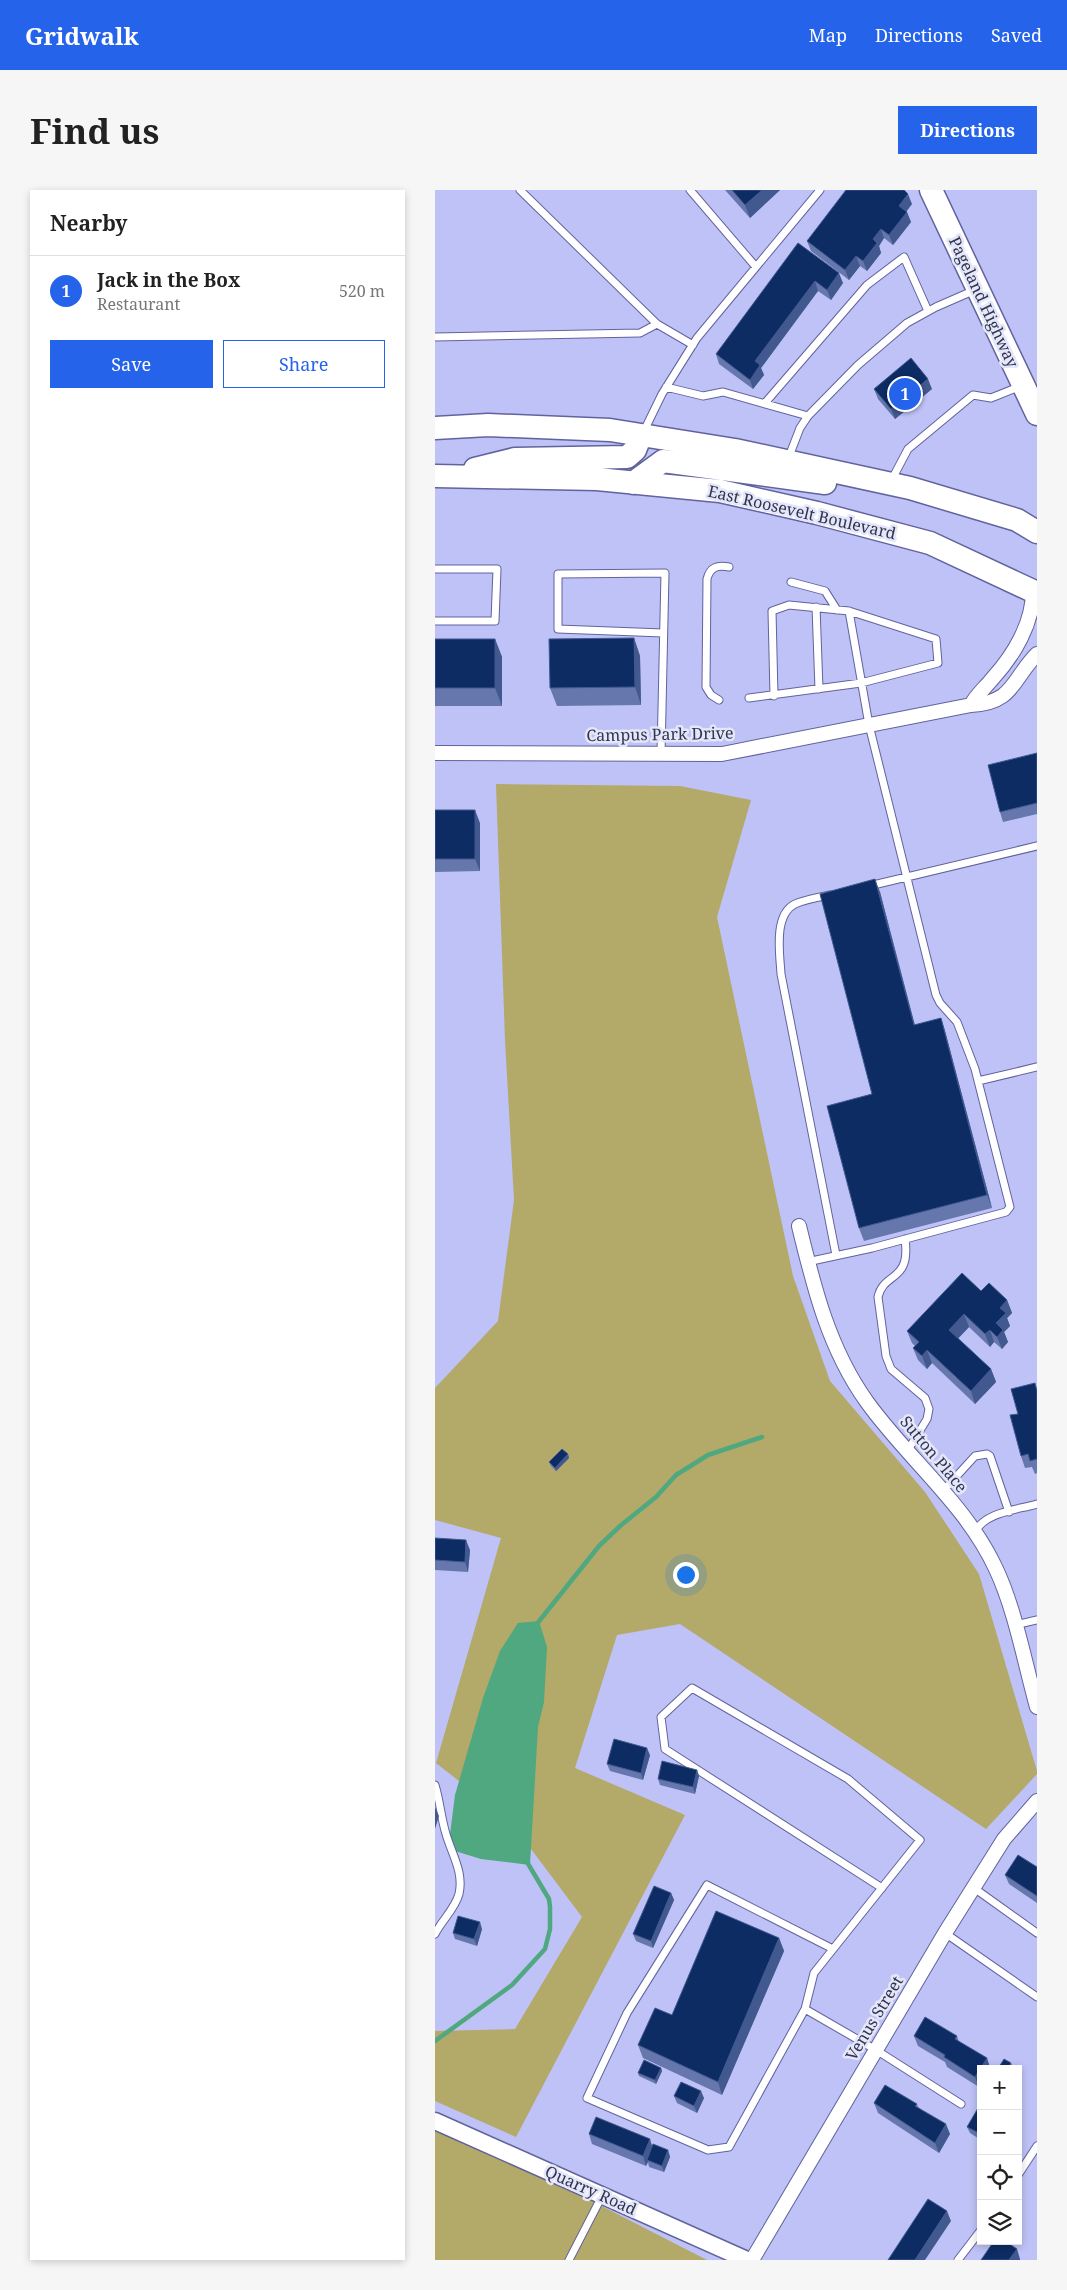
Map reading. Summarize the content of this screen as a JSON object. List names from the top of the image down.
{
  "streets": {
    "highway": ["Pageland Highway", "East Roosevelt Boulevard"],
    "street": [
      "Campus Park Drive",
      "Sutton Place",
      "Venus Street",
      "Quarry Road"
    ]
  },
  "page": {
    "header": "Gridwalk",
    "nav": ["Map", "Directions", "Saved"],
    "buttons": [
      "Directions",
      ["Save", "Share"]
    ],
    "title": "Find us",
    "heading": "Nearby",
    "list": [
      {
        "mark": "1",
        "name": "Jack in the Box",
        "note": "Restaurant",
        "value": "520 m"
      }
    ],
    "pins": "1",
    "map_buttons": ["+", "−"]
  }
}
